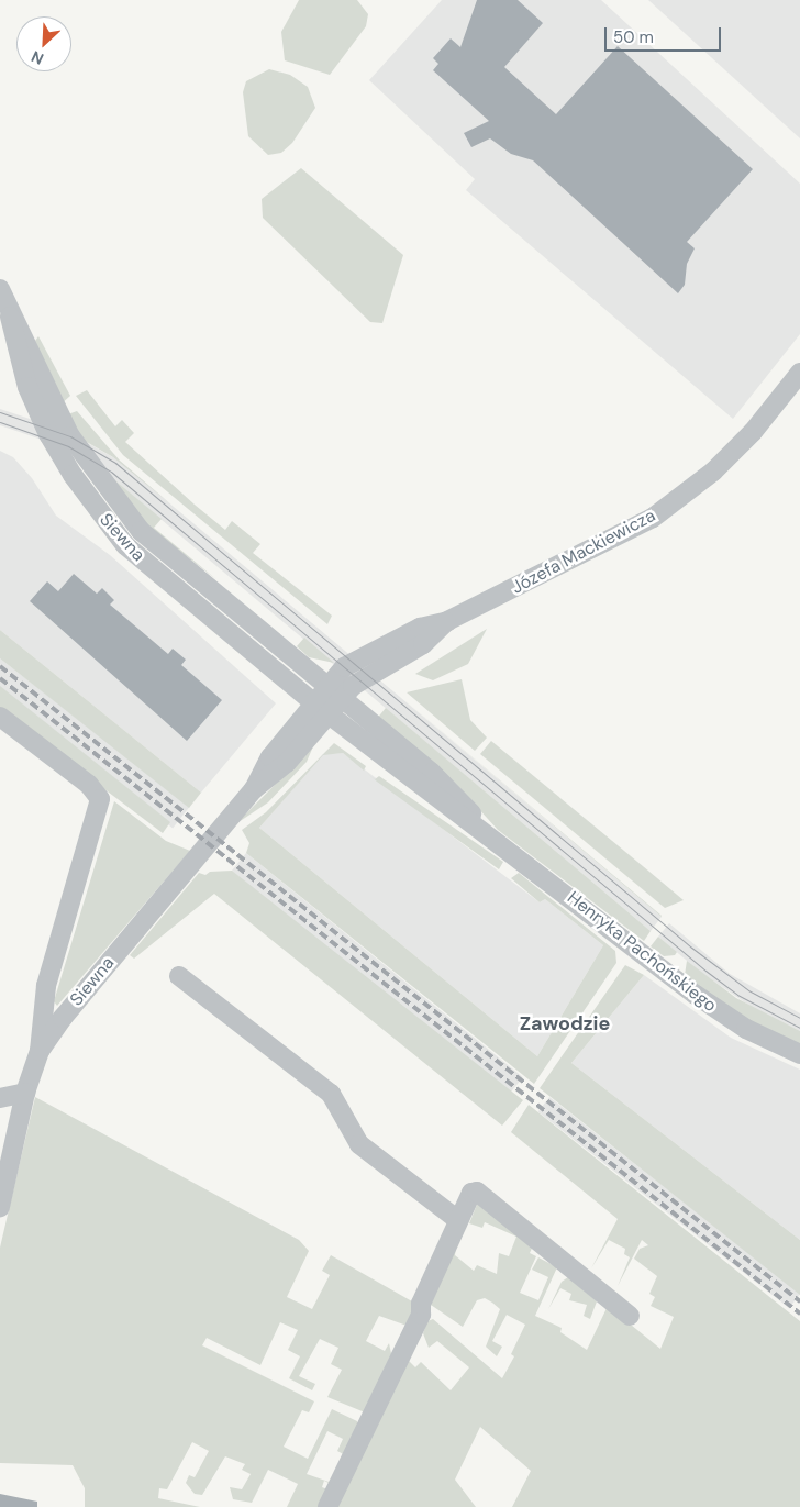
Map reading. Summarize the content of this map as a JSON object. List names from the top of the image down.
{
  "streets": {
    "street": ["Siewna", "Józefa Mackiewicza", "Henryka Pachońskiego"]
  },
  "crossings": [
    ["Siewna", "Józefa Mackiewicza"],
    ["Siewna", "Henryka Pachońskiego"],
    ["Józefa Mackiewicza", "Henryka Pachońskiego"]
  ],
  "districts": ["Zawodzie"],
  "scale_bar": "50 m",
  "north": "bottom left"
}
